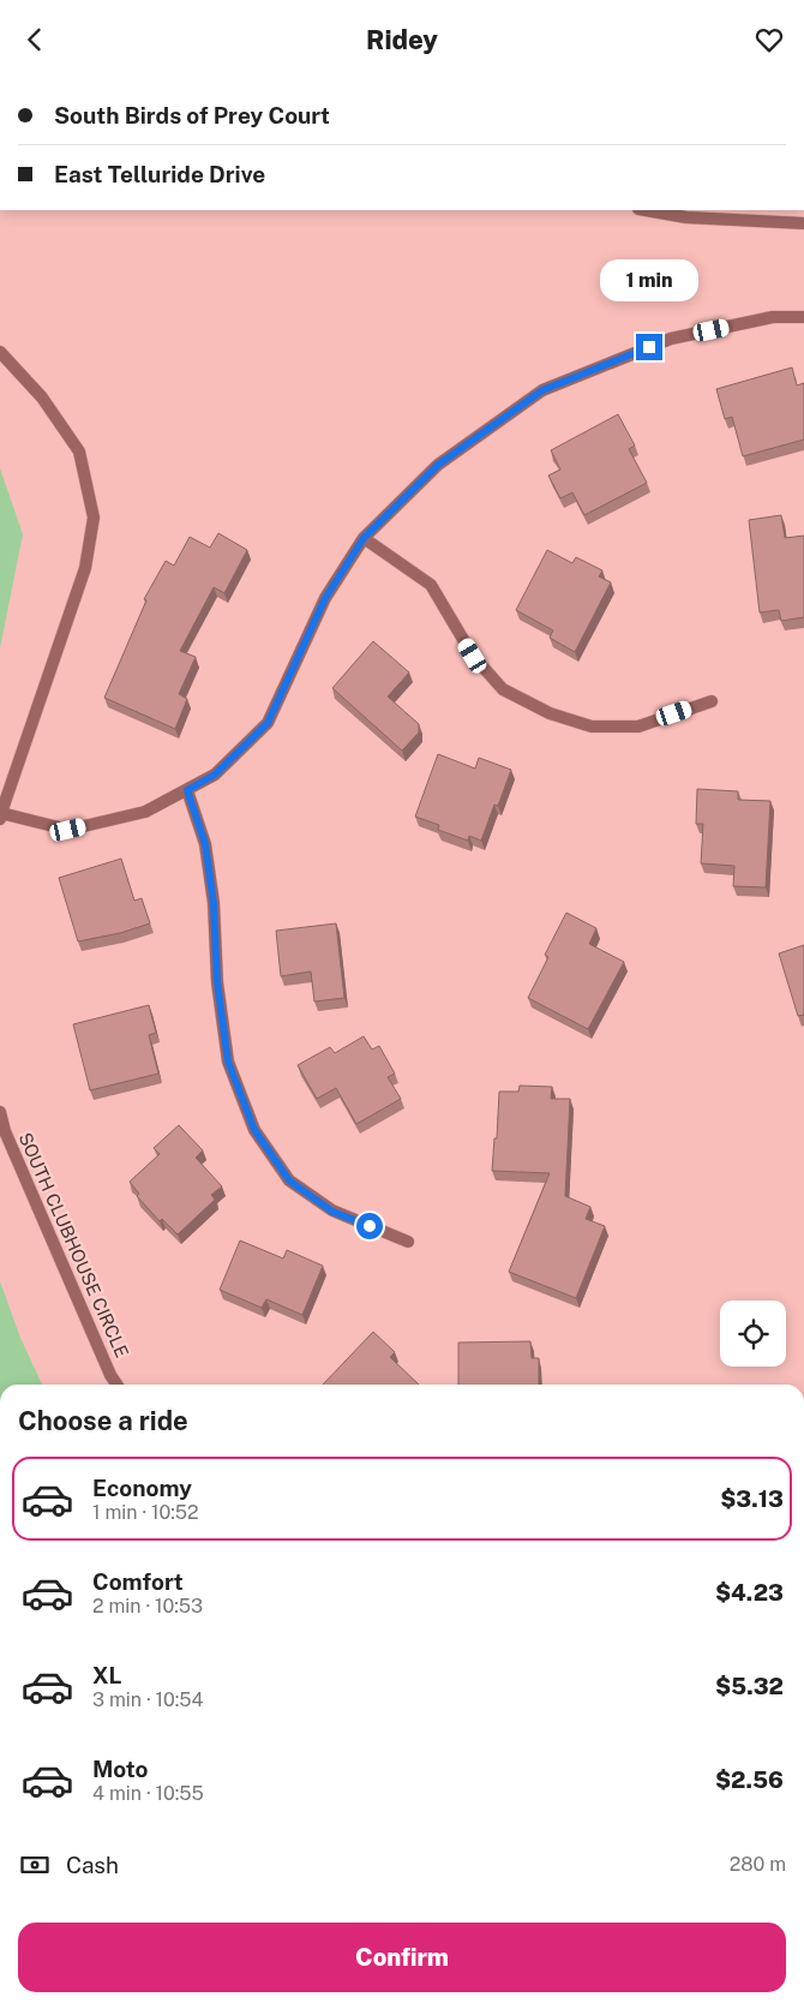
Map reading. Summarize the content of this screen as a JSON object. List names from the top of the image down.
{
  "streets": {
    "street": ["SOUTH CLUBHOUSE CIRCLE"]
  },
  "page": {
    "header": "Ridey",
    "banner": ["South Birds of Prey Court", "East Telluride Drive"],
    "bubble": "1 min",
    "heading": "Choose a ride",
    "list": [
      {
        "name": "Economy",
        "note": "1 min · 10:52",
        "value": "$3.13"
      },
      {
        "name": "Comfort",
        "note": "2 min · 10:53",
        "value": "$4.23"
      },
      {
        "name": "XL",
        "note": "3 min · 10:54",
        "value": "$5.32"
      },
      {
        "name": "Moto",
        "note": "4 min · 10:55",
        "value": "$2.56"
      }
    ],
    "pay": ["Cash", "280 m"],
    "buttons": "Confirm"
  }
}
